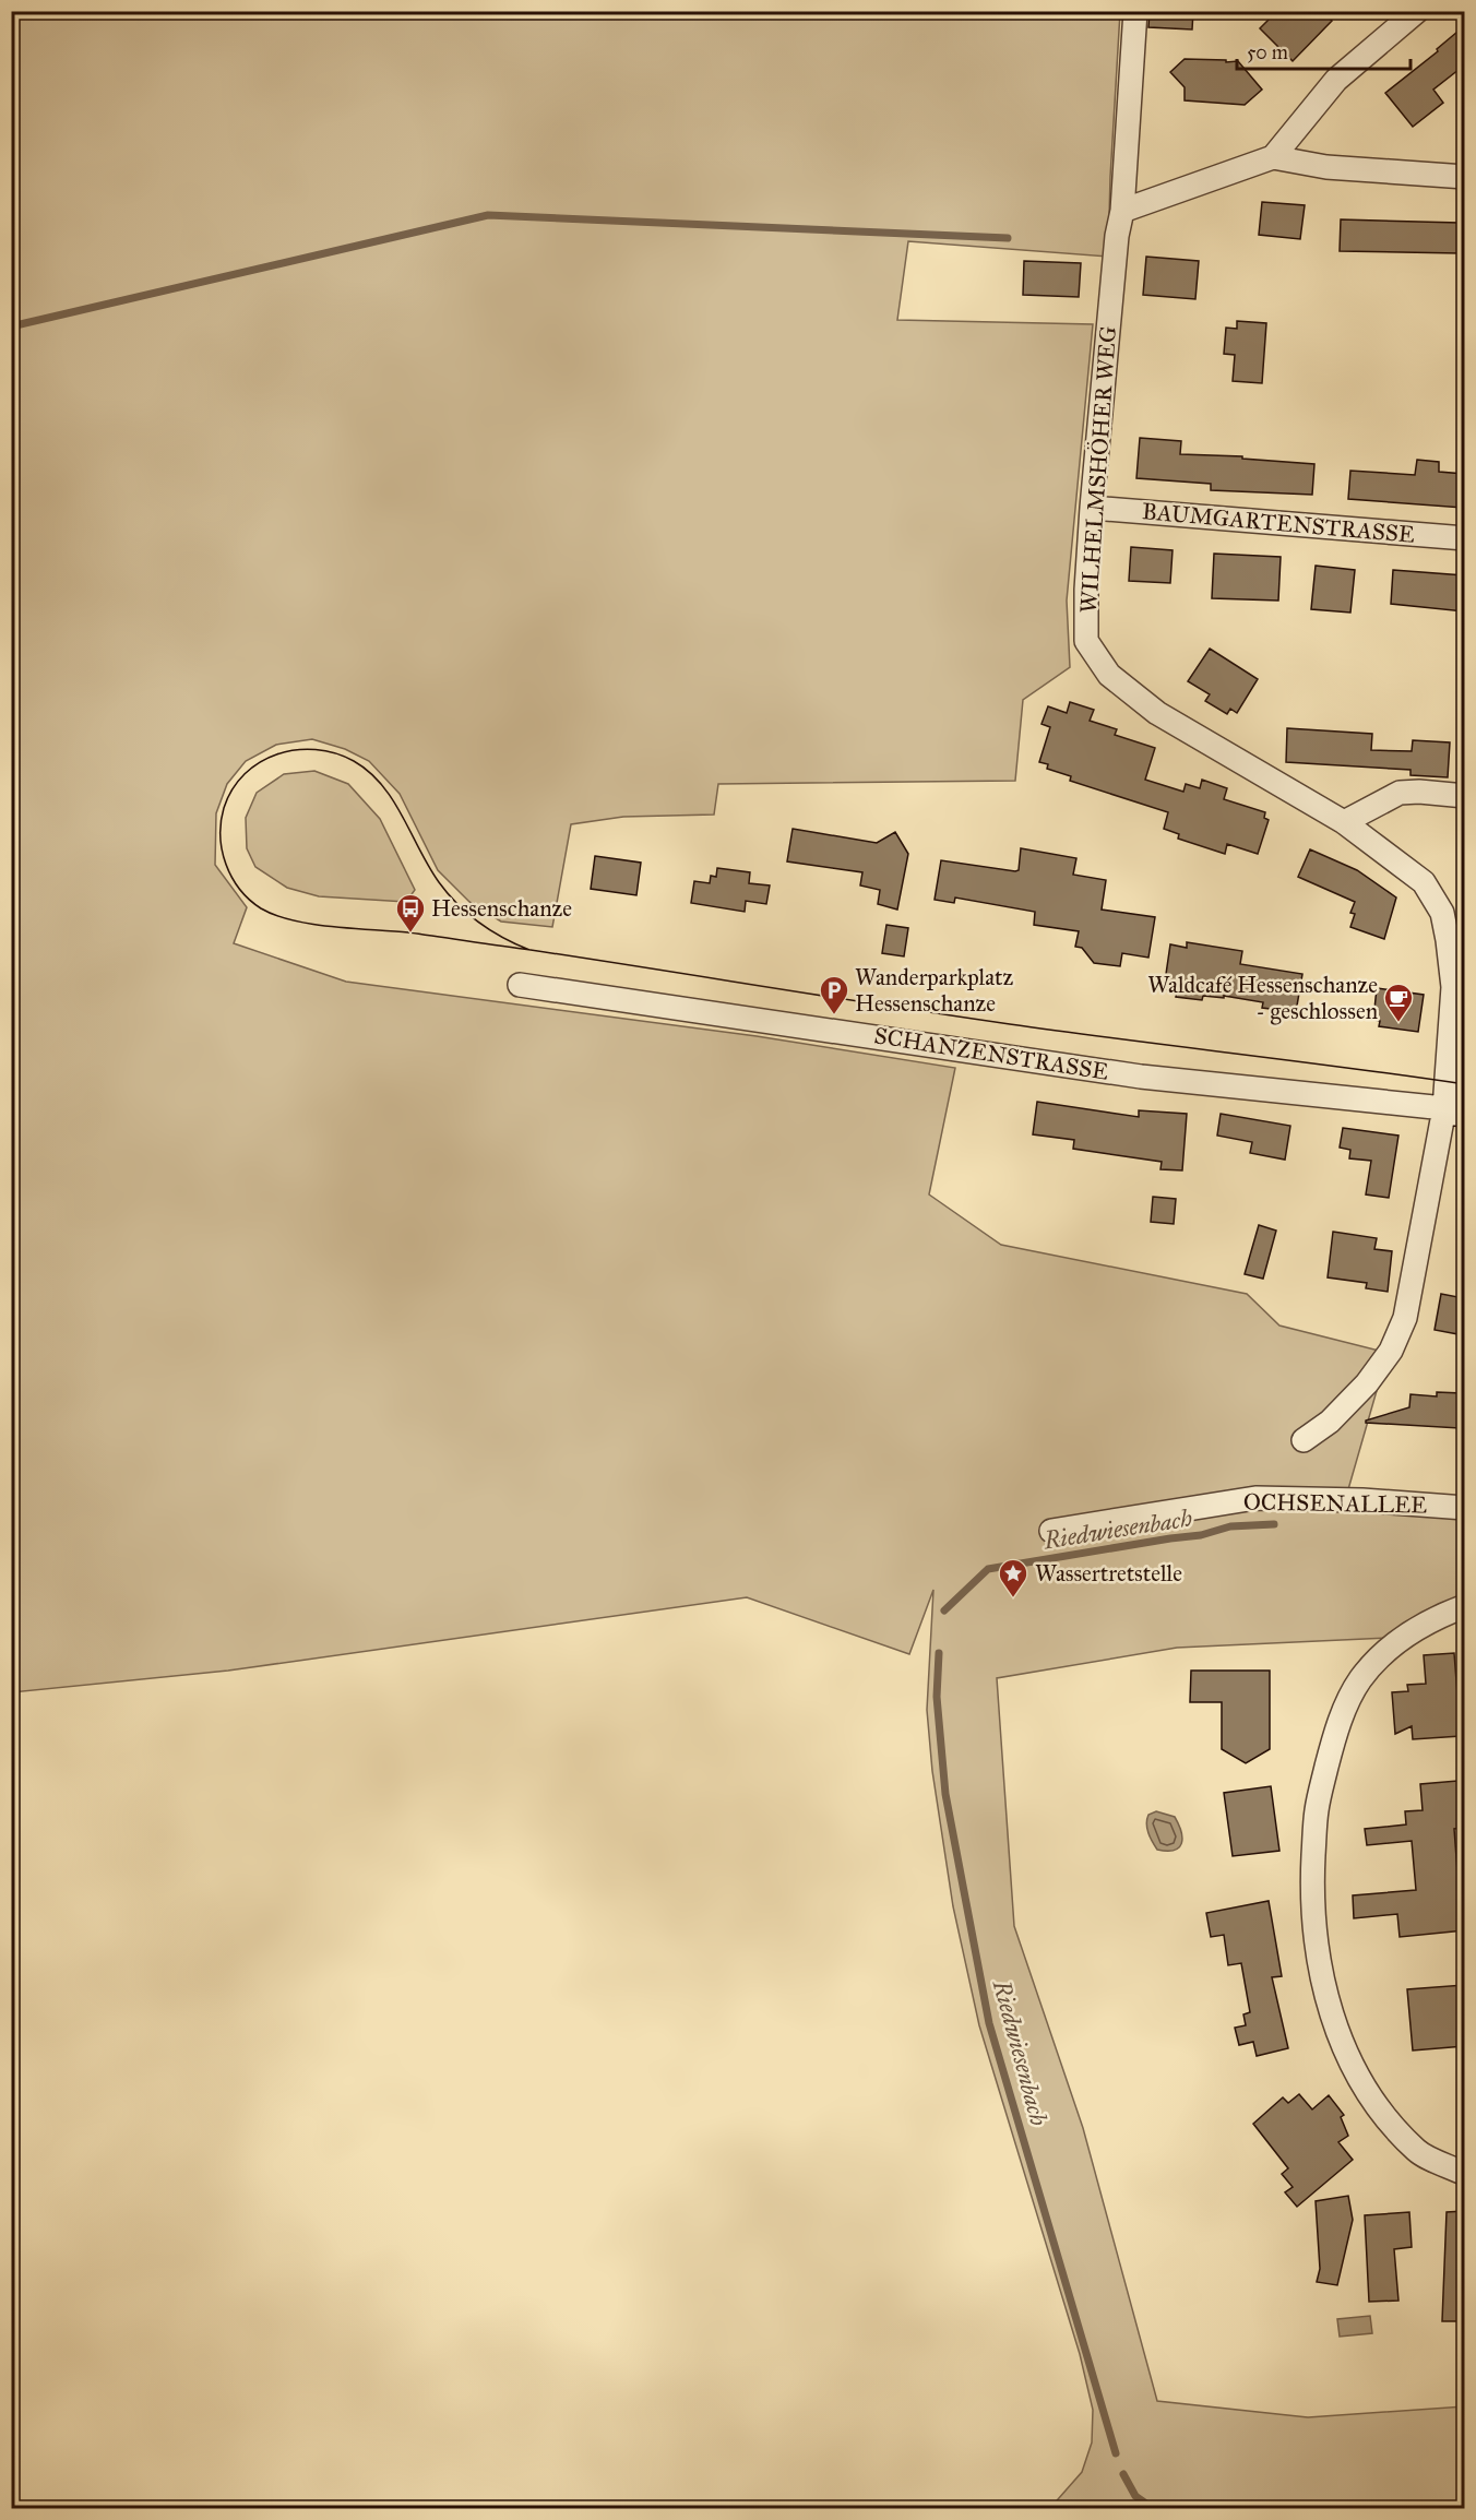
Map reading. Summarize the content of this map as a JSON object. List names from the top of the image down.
{
  "streets": {
    "street": [
      "WILHELMSHÖHER WEG",
      "BAUMGARTENSTRASSE",
      "SCHANZENSTRASSE",
      "OCHSENALLEE"
    ]
  },
  "crossings": [
    ["WILHELMSHÖHER WEG", "BAUMGARTENSTRASSE"],
    ["WILHELMSHÖHER WEG", "SCHANZENSTRASSE"]
  ],
  "water": ["Riedwiesenbach"],
  "places": {
    "bus stop": ["Hessenschanze"],
    "parking": ["Wanderparkplatz Hessenschanze"],
    "cafe": ["Waldcafé Hessenschanze - geschlossen"],
    "place": ["Wassertretstelle"]
  },
  "scale_bar": "50 m"
}
